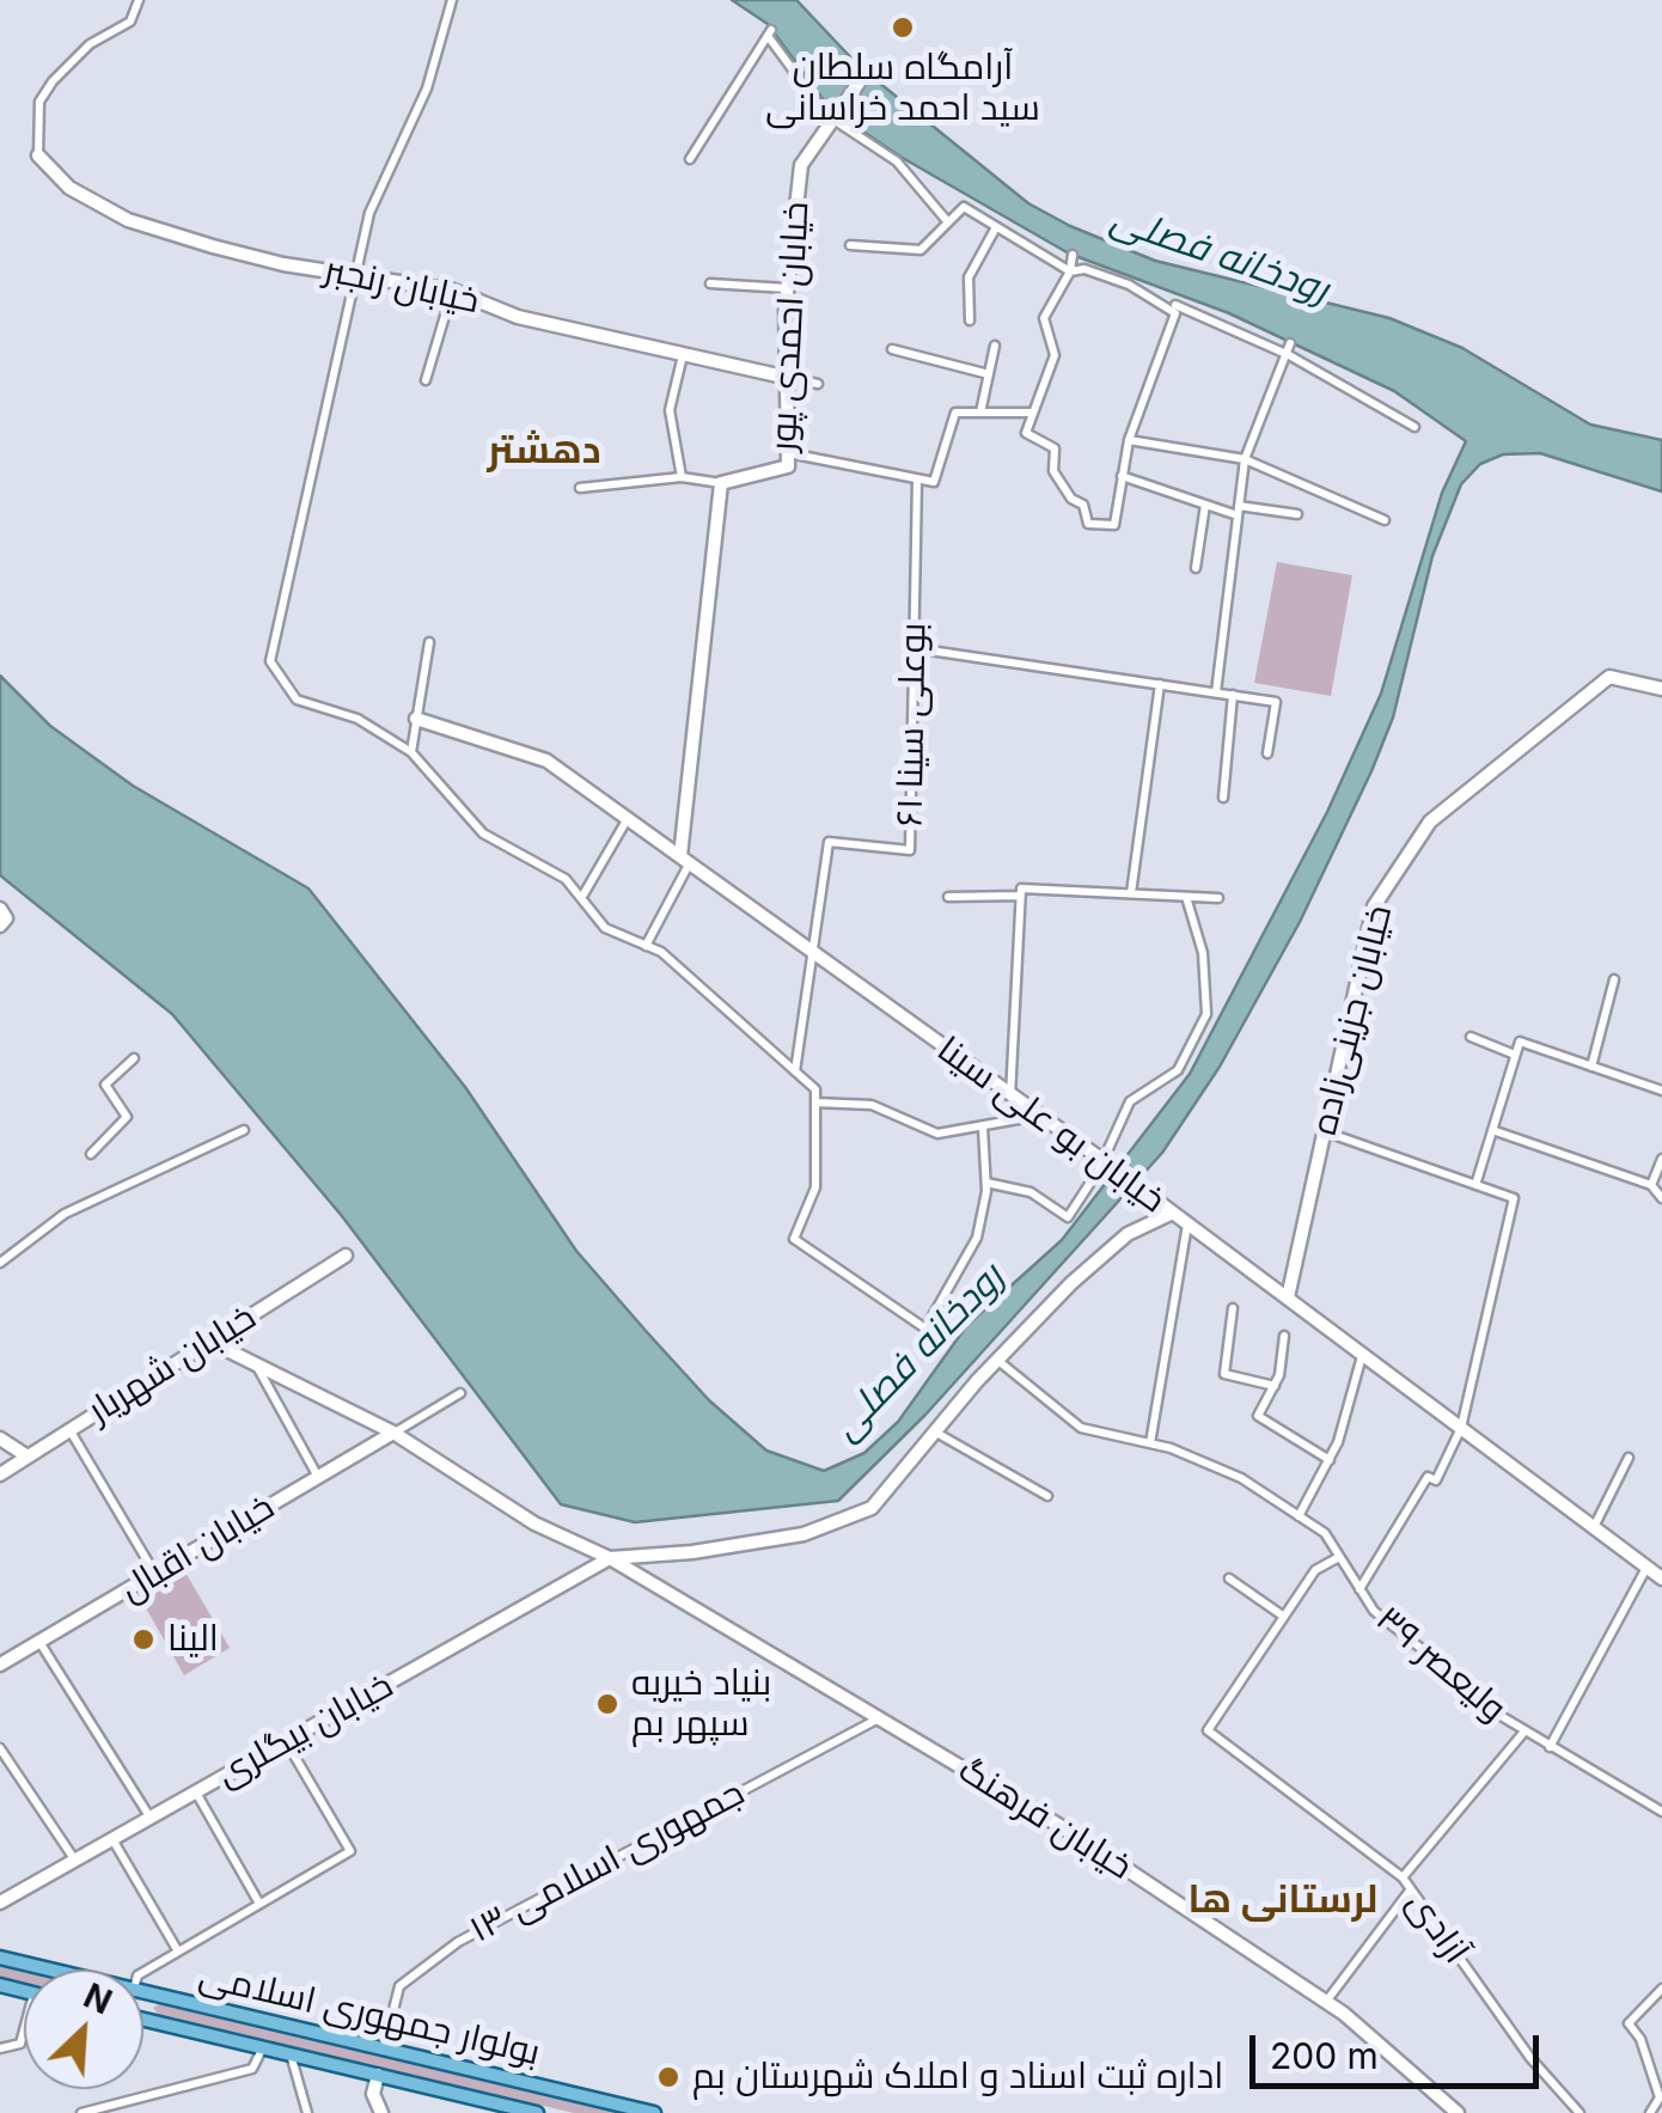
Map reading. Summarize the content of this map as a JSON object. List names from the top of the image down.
{
  "streets": {
    "main road": ["بولوار جمهوری اسلامی"],
    "street": [
      "خیابان رنجبر",
      "خیابان احمدی پور",
      "بوعلی سینا ۶۱",
      "خیابان جزینی‌زاده",
      "خیابان بو علی سینا",
      "خیابان شهریار",
      "خیابان اقبال",
      "ولیعصر ۳۹",
      "خیابان بیگلری",
      "خیابان فرهنگ",
      "جمهوری اسلامی ۱۳",
      "آزادی"
    ]
  },
  "crossings": [
    ["خیابان رنجبر", "خیابان احمدی پور"],
    ["خیابان احمدی پور", "خیابان بو علی سینا"],
    ["بوعلی سینا ۶۱", "خیابان بو علی سینا"],
    ["خیابان جزینی‌زاده", "خیابان بو علی سینا"],
    ["خیابان شهریار", "خیابان فرهنگ"],
    ["خیابان اقبال", "خیابان فرهنگ"],
    ["خیابان بیگلری", "خیابان فرهنگ"],
    ["خیابان فرهنگ", "جمهوری اسلامی ۱۳"],
    ["جمهوری اسلامی ۱۳", "بولوار جمهوری اسلامی"]
  ],
  "districts": ["دهشتر", "لرستانی ها"],
  "water": ["رودخانه فصلی"],
  "places": [
    "آرامگاه سلطان سید احمد خراسانی",
    "الینا",
    "بنیاد خیریه سپهر بم",
    "اداره ثبت اسناد و املاک شهرستان بم"
  ],
  "scale_bar": "200 m",
  "north": "top right"
}
